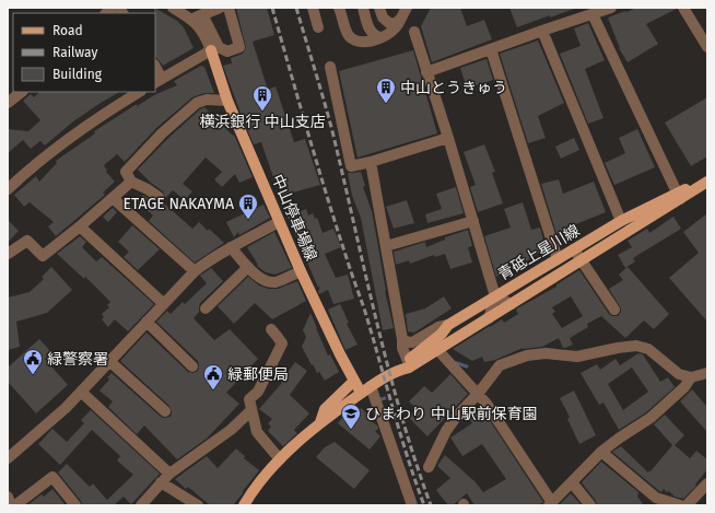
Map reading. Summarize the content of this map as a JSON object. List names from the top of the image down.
{
  "streets": {
    "main road": ["中山停車場線", "青砥上星川線"]
  },
  "crossings": [
    ["中山停車場線", "青砥上星川線"]
  ],
  "places": {
    "building": ["中山とうきゅう", "横浜銀行 中山支店", "ETAGE NAKAYMA"],
    "public building": ["緑警察署", "緑郵便局"],
    "school or university": ["ひまわり 中山駅前保育園"]
  },
  "legend": ["Road", "Railway", "Building"]
}
